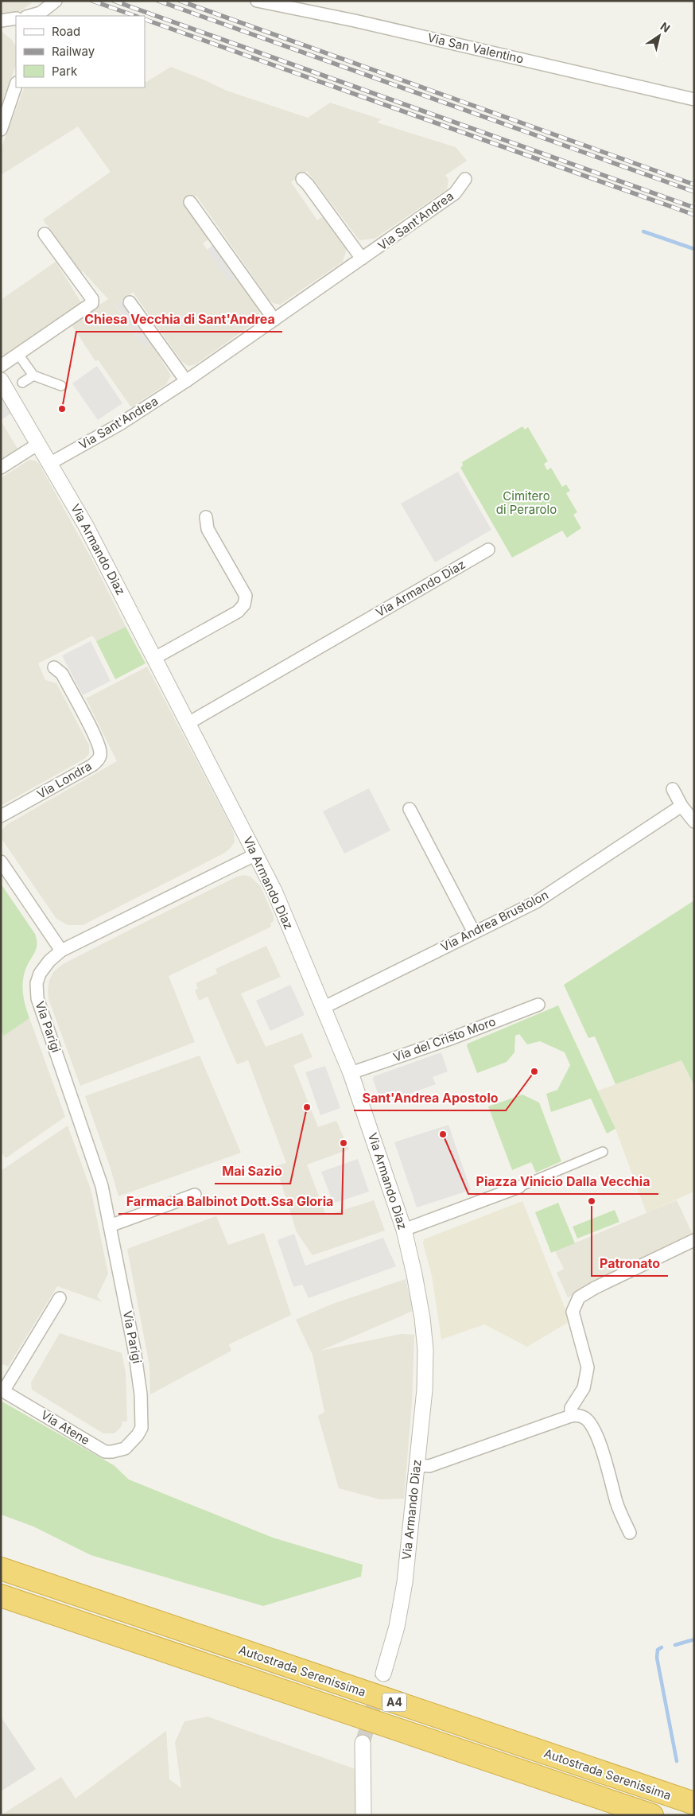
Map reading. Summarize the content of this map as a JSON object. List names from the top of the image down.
{
  "streets": {
    "highway": ["Autostrada Serenissima", "A4"],
    "street": [
      "Via San Valentino",
      "Via Sant'Andrea",
      "Via Armando Diaz",
      "Via Londra",
      "Via Andrea Brustolon",
      "Via Parigi",
      "Via del Cristo Moro",
      "Via Atene"
    ]
  },
  "crossings": [
    ["Via Sant'Andrea", "Via Armando Diaz"],
    ["Via Armando Diaz", "Via Andrea Brustolon"],
    ["Via Armando Diaz", "Via Parigi"],
    ["Via Armando Diaz", "Via del Cristo Moro"],
    ["Via Parigi", "Via Atene"]
  ],
  "parks": ["Cimitero di Perarolo"],
  "places": [
    "Chiesa Vecchia di Sant'Andrea",
    "Sant'Andrea Apostolo",
    "Mai Sazio",
    "Piazza Vinicio Dalla Vecchia",
    "Farmacia Balbinot Dott.Ssa Gloria",
    "Patronato"
  ],
  "legend": ["Road", "Railway", "Park"],
  "north": "top right"
}
